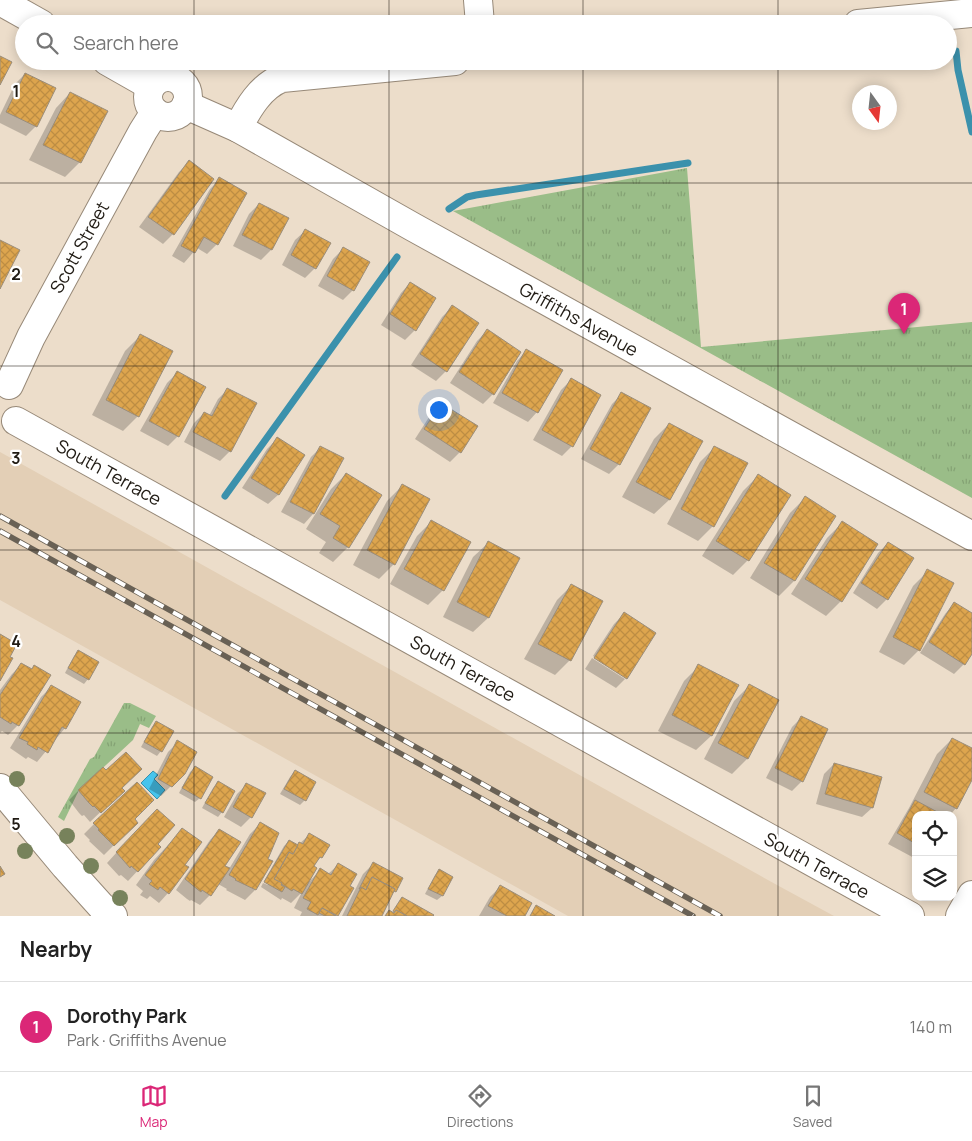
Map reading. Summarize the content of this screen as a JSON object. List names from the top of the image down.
{
  "streets": {
    "street": ["Scott Street", "Griffiths Avenue", "South Terrace"]
  },
  "crossings": [
    ["Scott Street", "Griffiths Avenue"]
  ],
  "north": "bottom",
  "page": {
    "search": "Search here",
    "pins": "1",
    "heading": "Nearby",
    "list": [
      {
        "mark": "1",
        "name": "Dorothy Park",
        "note": "Park · Griffiths Avenue",
        "value": "140 m"
      }
    ],
    "nav": ["Map", "Directions", "Saved"]
  },
  "grid": {
    "rows": [
      "1",
      "2",
      "3",
      "4",
      "5"
    ]
  }
}
